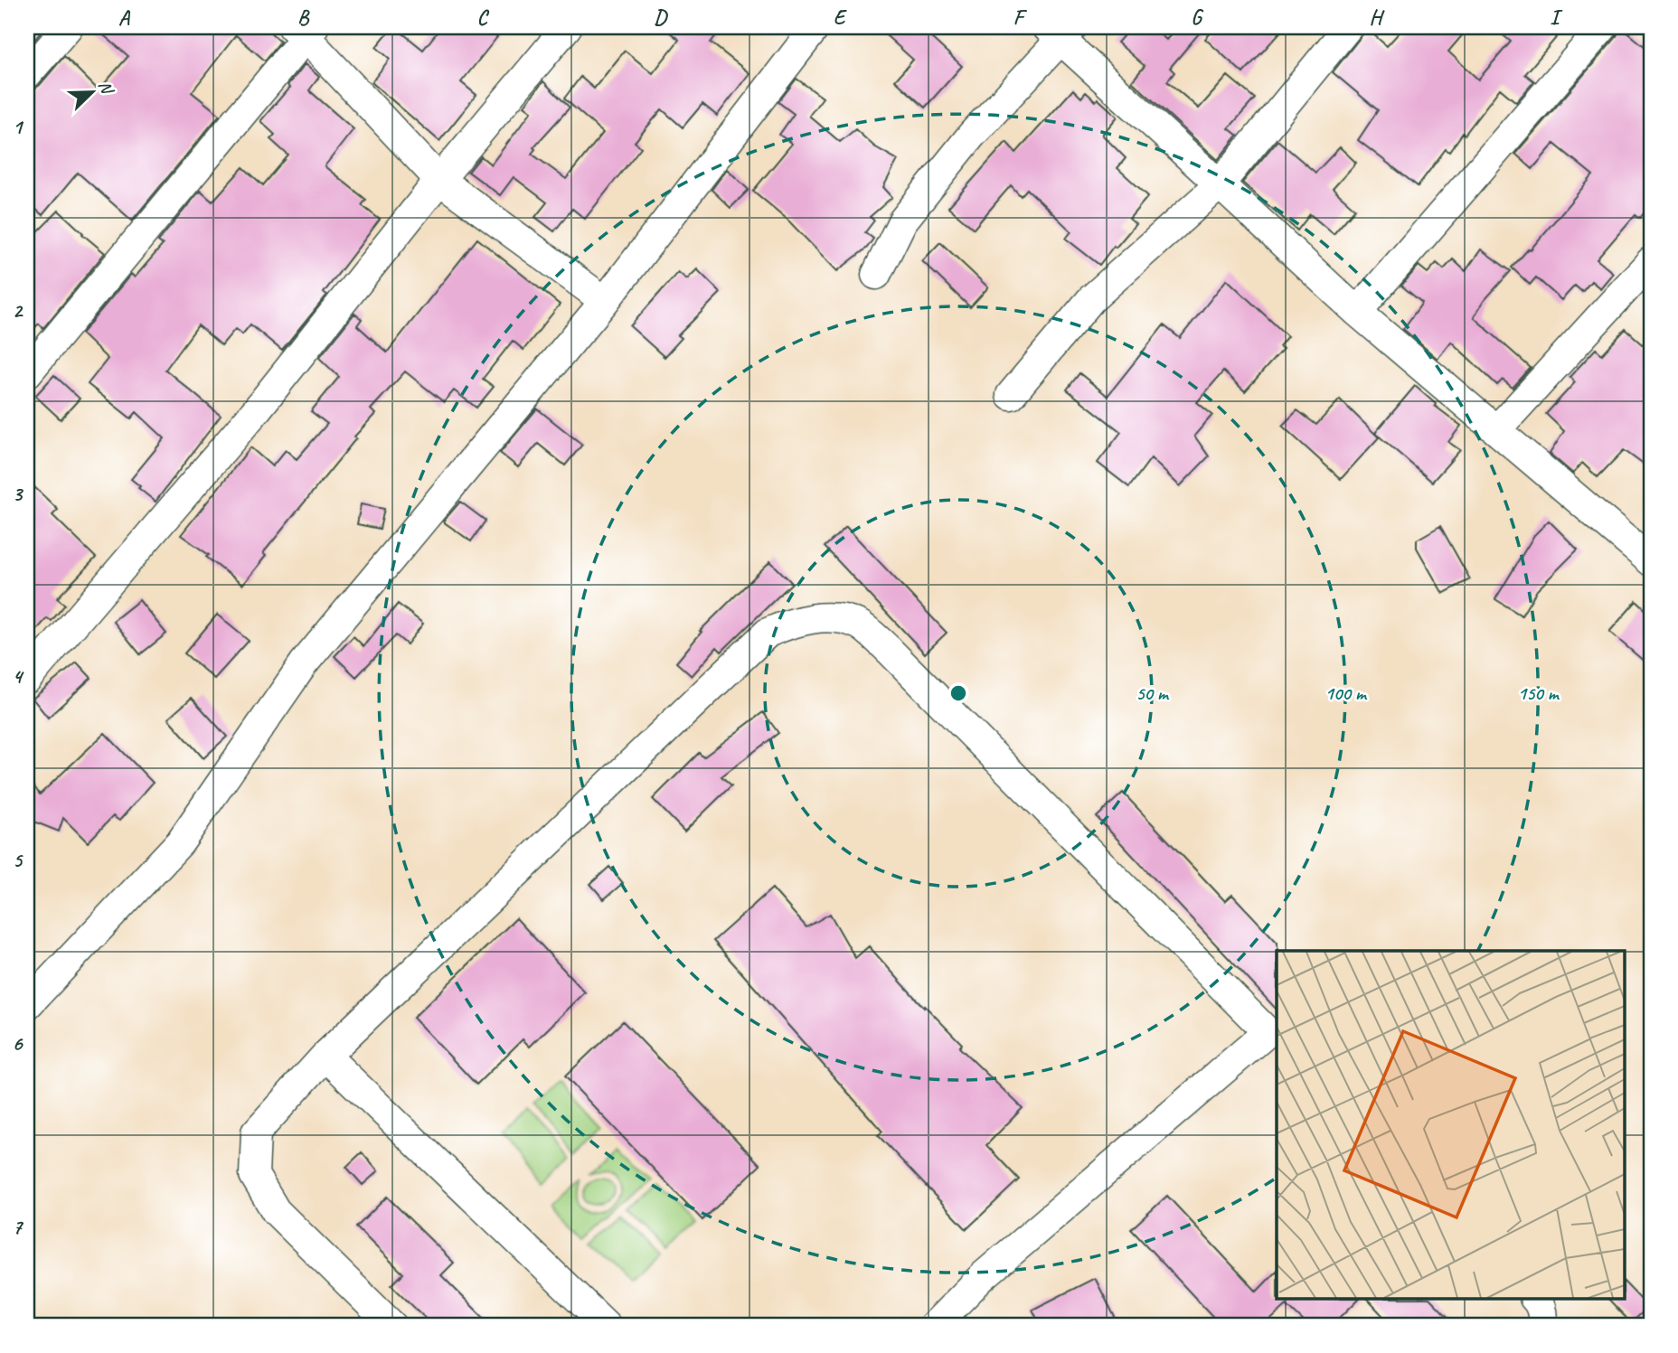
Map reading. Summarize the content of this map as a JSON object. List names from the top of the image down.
{
  "north": "top right",
  "grid": {
    "columns": [
      "A",
      "B",
      "C",
      "D",
      "E",
      "F",
      "G",
      "H",
      "I"
    ],
    "rows": [
      "1",
      "2",
      "3",
      "4",
      "5",
      "6",
      "7"
    ]
  },
  "rings": ["50 m", "100 m", "150 m"]
}
